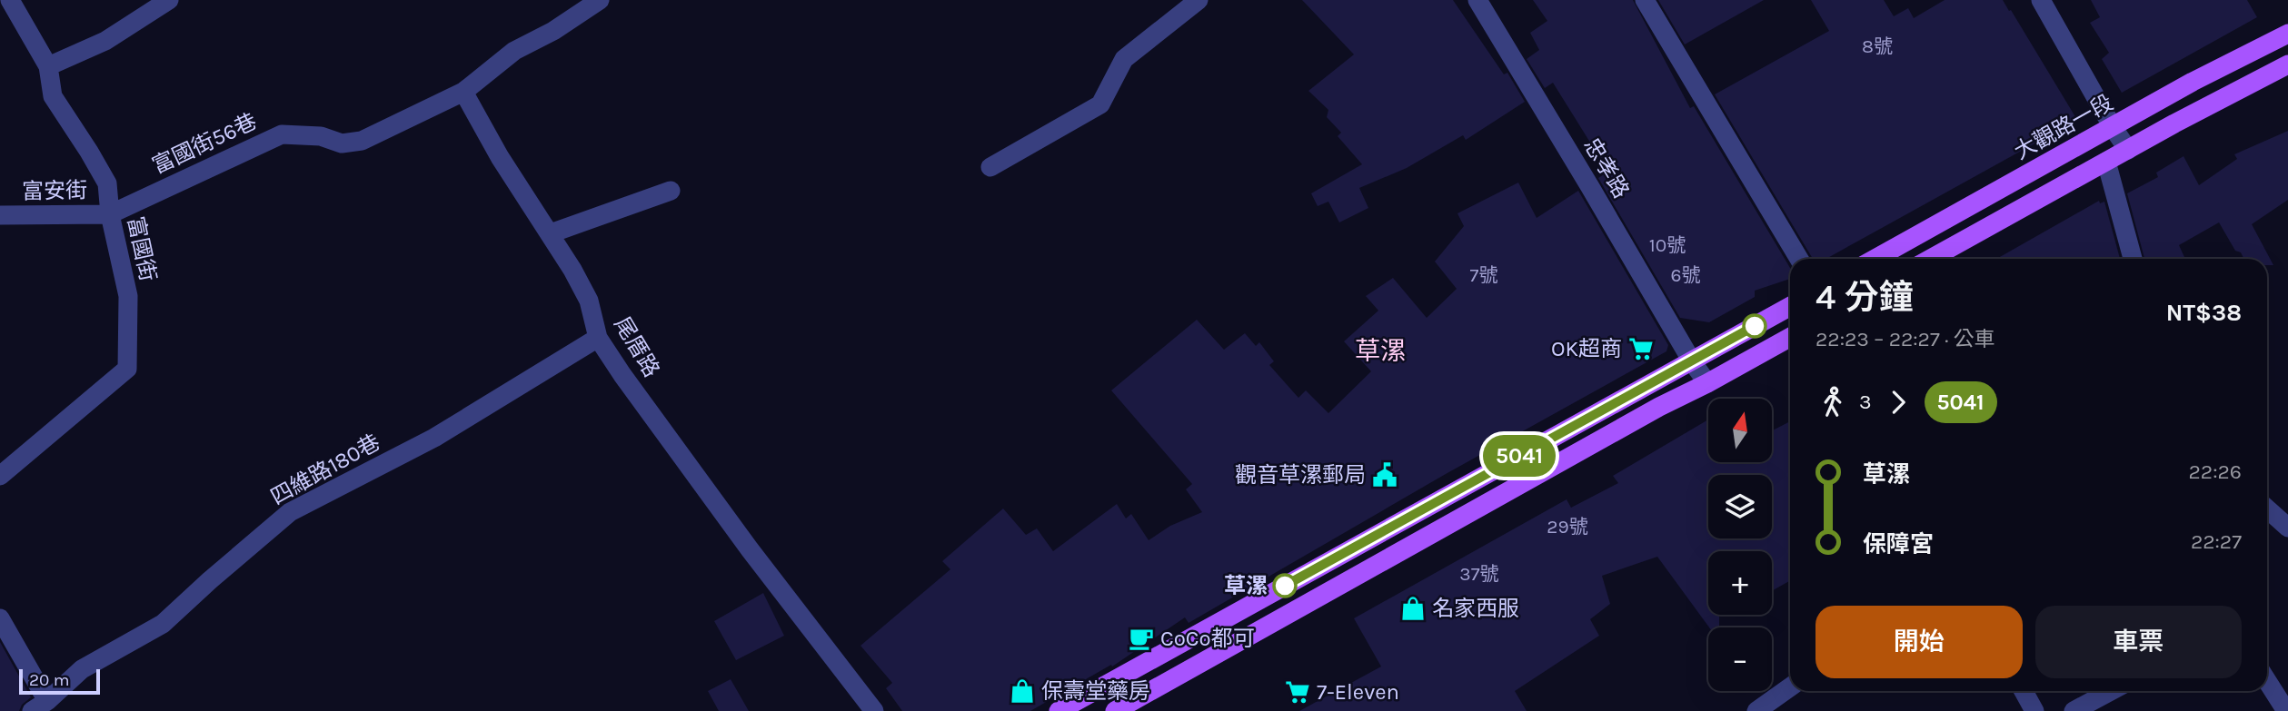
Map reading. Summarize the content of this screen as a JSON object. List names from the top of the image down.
{
  "streets": {
    "main road": ["大觀路一段"],
    "street": [
      "富國街56巷",
      "忠孝路",
      "富安街",
      "富國街",
      "尾厝路",
      "四維路180巷"
    ]
  },
  "crossings": [
    ["富國街56巷", "富安街"],
    ["富國街56巷", "富國街"],
    ["富國街56巷", "尾厝路"],
    ["富安街", "富國街"],
    ["尾厝路", "四維路180巷"]
  ],
  "districts": ["草漯"],
  "places": {
    "supermarket": ["OK超商", "7-Eleven"],
    "public building": ["觀音草漯郵局"],
    "other": ["草漯"],
    "shop": ["名家西服", "保壽堂藥房"],
    "cafe": ["CoCo都可"]
  },
  "lines": ["bus line 5041"],
  "house_numbers": [
    "8號",
    "10號",
    "7號",
    "6號",
    "29號",
    "37號"
  ],
  "scale_bar": "20 m",
  "north": "top",
  "page": {
    "on_map": "5041",
    "heading": ["4 分鐘", "22:23 – 22:27 · 公車", "NT$38"],
    "legs": ["3", "5041"],
    "map_buttons": ["+", "−"],
    "list": [
      {
        "name": "草漯",
        "value": "22:26"
      },
      {
        "name": "保障宮",
        "value": "22:27"
      }
    ],
    "buttons": ["開始", "車票"],
    "scale": "20 m"
  }
}
